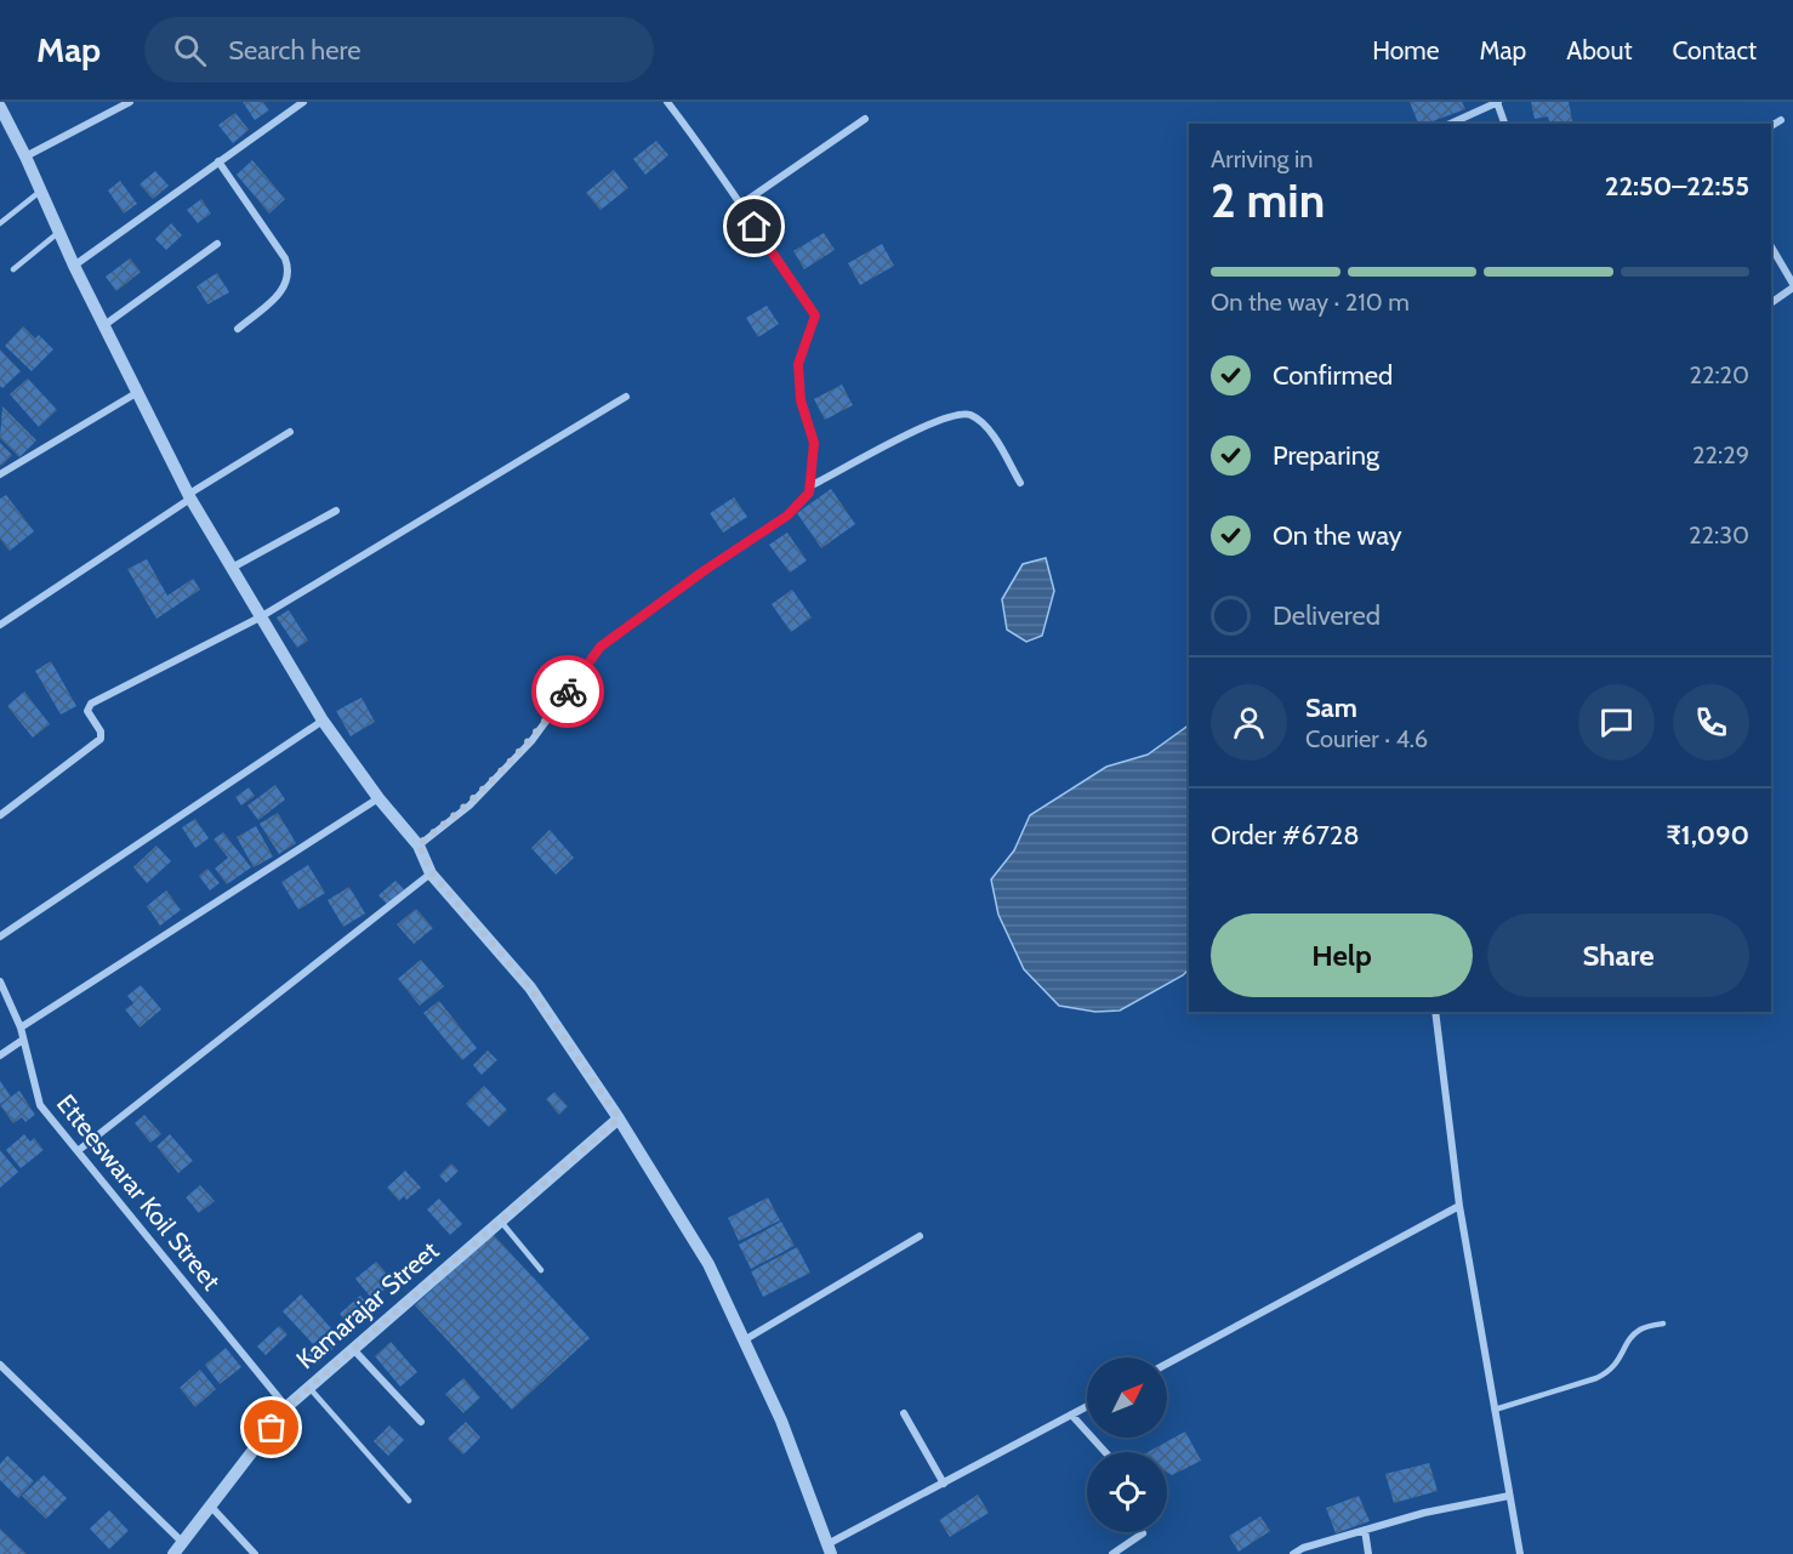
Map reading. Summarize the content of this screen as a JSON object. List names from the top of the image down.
{
  "streets": {
    "street": ["Etteeswarar Koil Street", "Kamarajar Street"]
  },
  "crossings": [
    ["Etteeswarar Koil Street", "Kamarajar Street"]
  ],
  "north": "top right",
  "page": {
    "header": "Map",
    "search": "Search here",
    "nav": [
      "Home",
      "Map",
      "About",
      "Contact"
    ],
    "heading": ["2 min", "Arriving in", "22:50–22:55"],
    "panel": [
      "Sam",
      "Courier · 4.6",
      "Order #6728",
      "₹1,090"
    ],
    "bar": "On the way · 210 m",
    "list": [
      ["Confirmed", "22:20"],
      ["Preparing", "22:29"],
      ["On the way", "22:30"],
      "Delivered"
    ],
    "buttons": ["Help", "Share"]
  }
}
